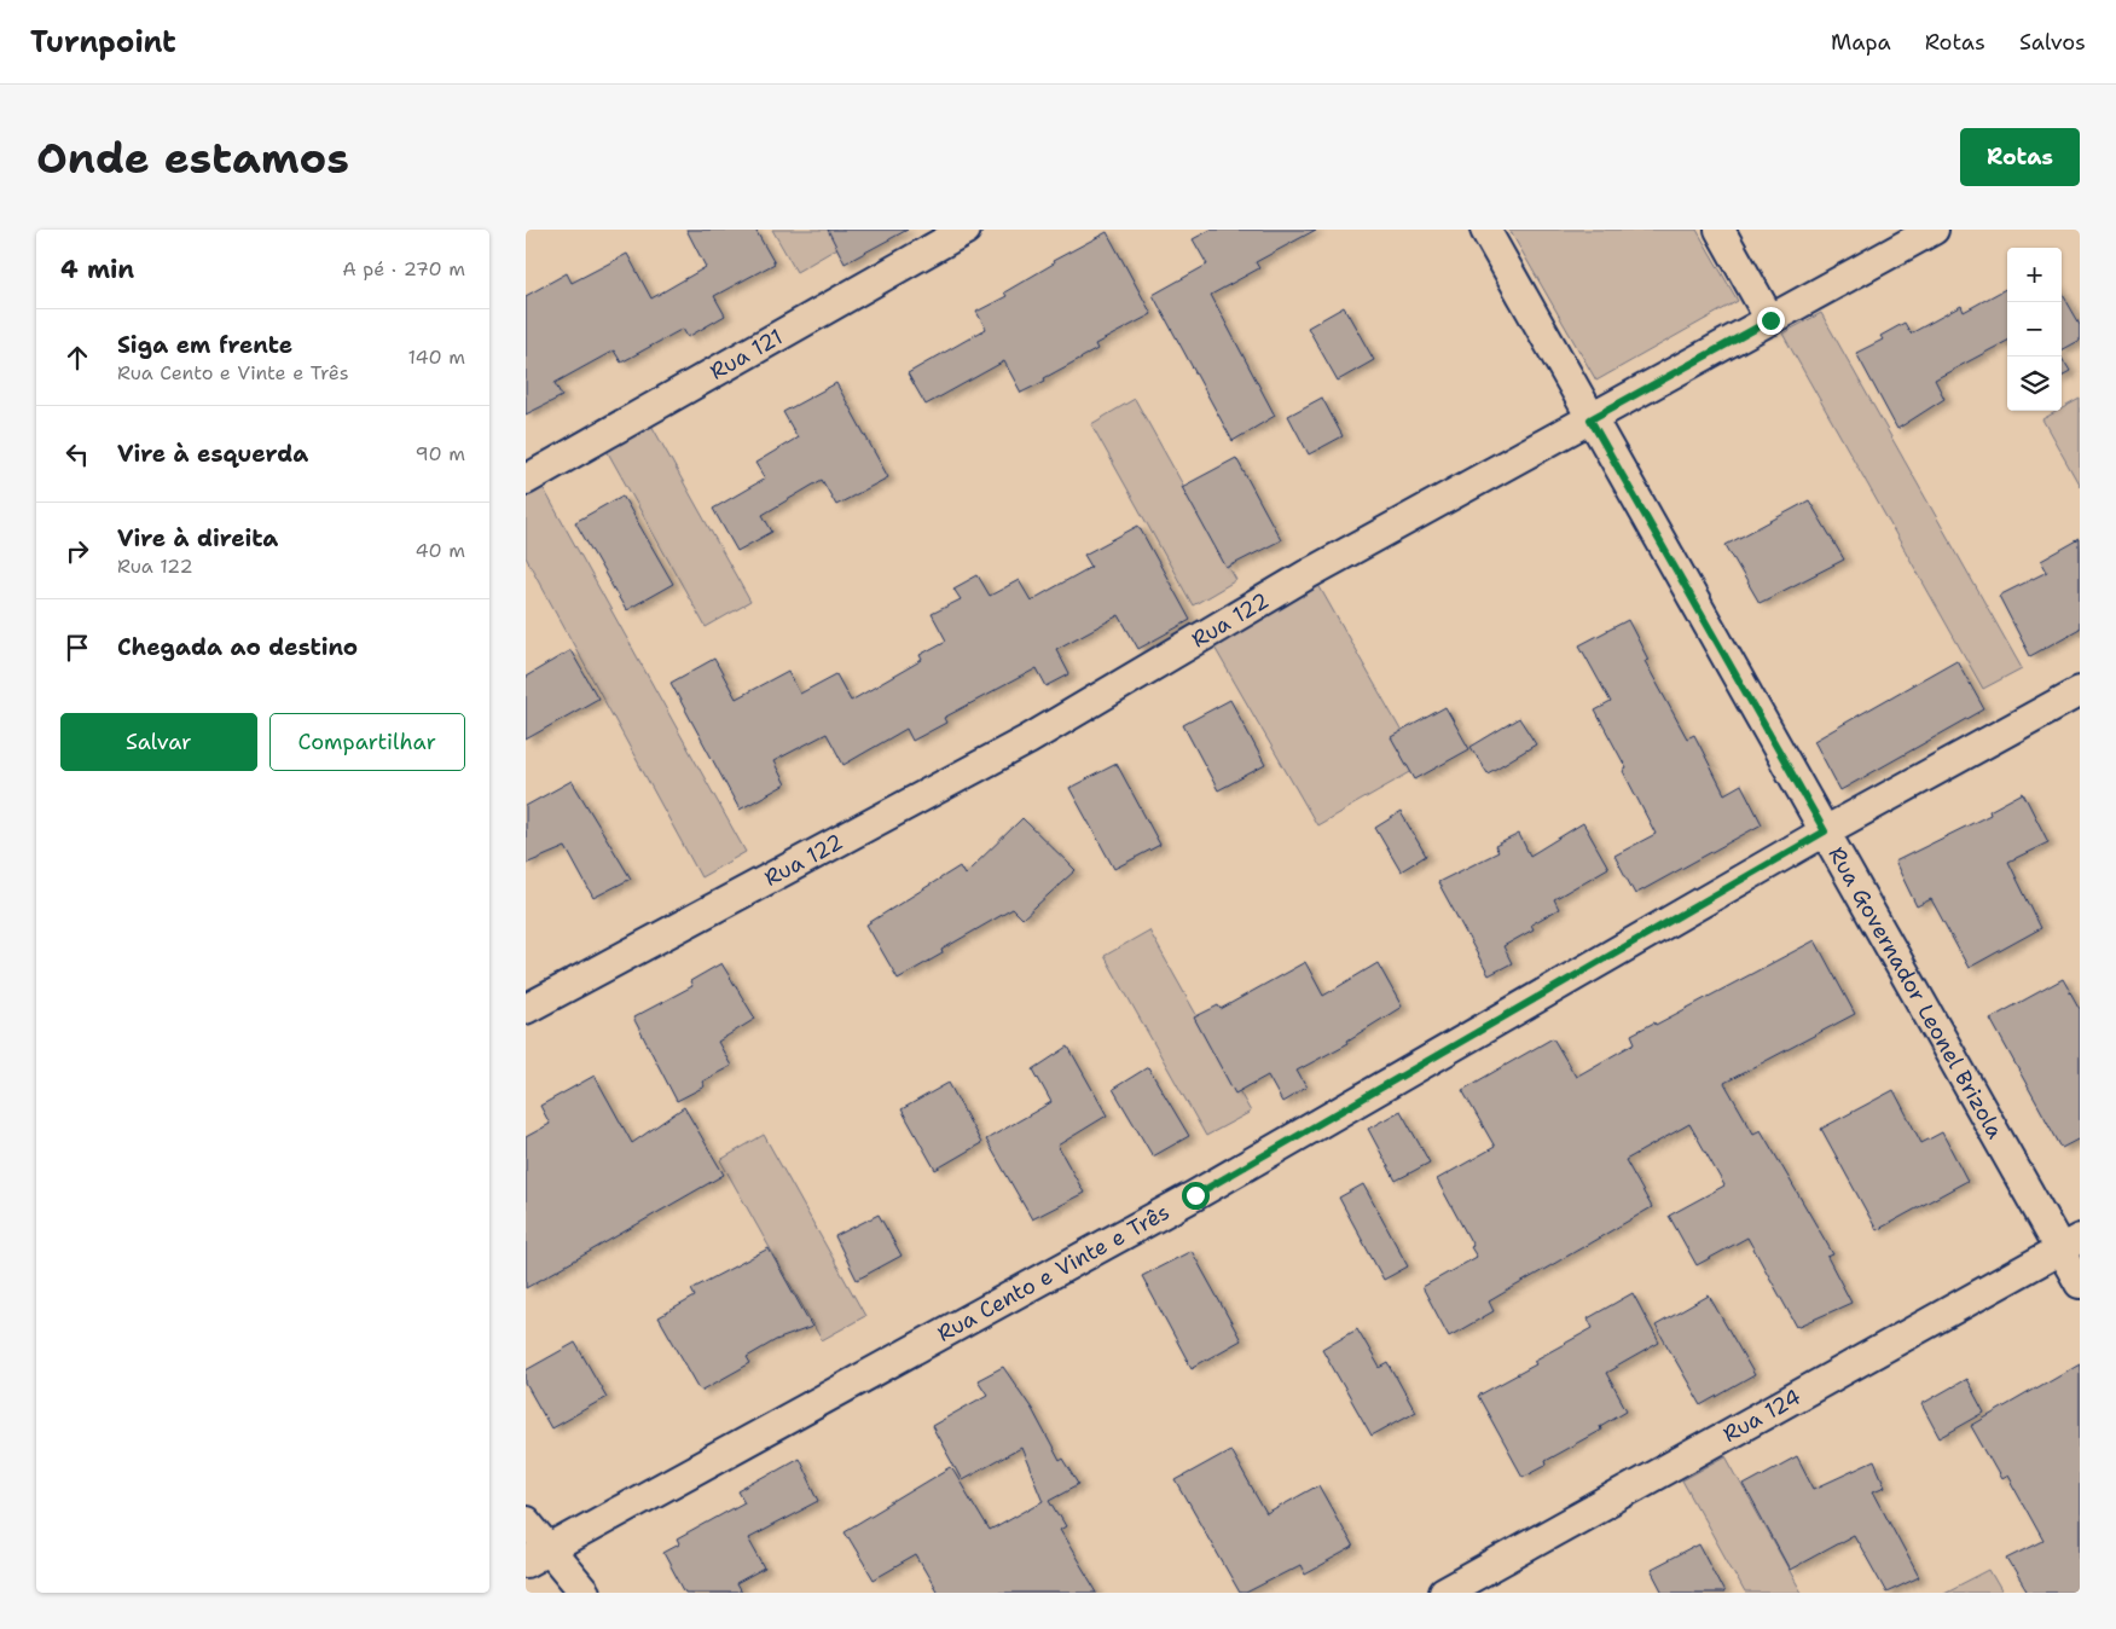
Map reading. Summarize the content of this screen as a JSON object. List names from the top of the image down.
{
  "streets": {
    "street": [
      "Rua 121",
      "Rua 122",
      "Rua Governador Leonel Brizola",
      "Rua Cento e Vinte e Três",
      "Rua 124"
    ]
  },
  "crossings": [
    ["Rua 122", "Rua Governador Leonel Brizola"],
    ["Rua Governador Leonel Brizola", "Rua Cento e Vinte e Três"],
    ["Rua Governador Leonel Brizola", "Rua 124"]
  ],
  "page": {
    "header": "Turnpoint",
    "nav": ["Mapa", "Rotas", "Salvos"],
    "buttons": [
      "Rotas",
      ["Salvar", "Compartilhar"]
    ],
    "title": "Onde estamos",
    "heading": ["4 min", "A pé · 270 m"],
    "map_buttons": ["+", "−"],
    "list": [
      ["Siga em frente", "Rua Cento e Vinte e Três", "140 m"],
      ["Vire à esquerda", "90 m"],
      ["Vire à direita", "Rua 122", "40 m"],
      "Chegada ao destino"
    ]
  }
}
